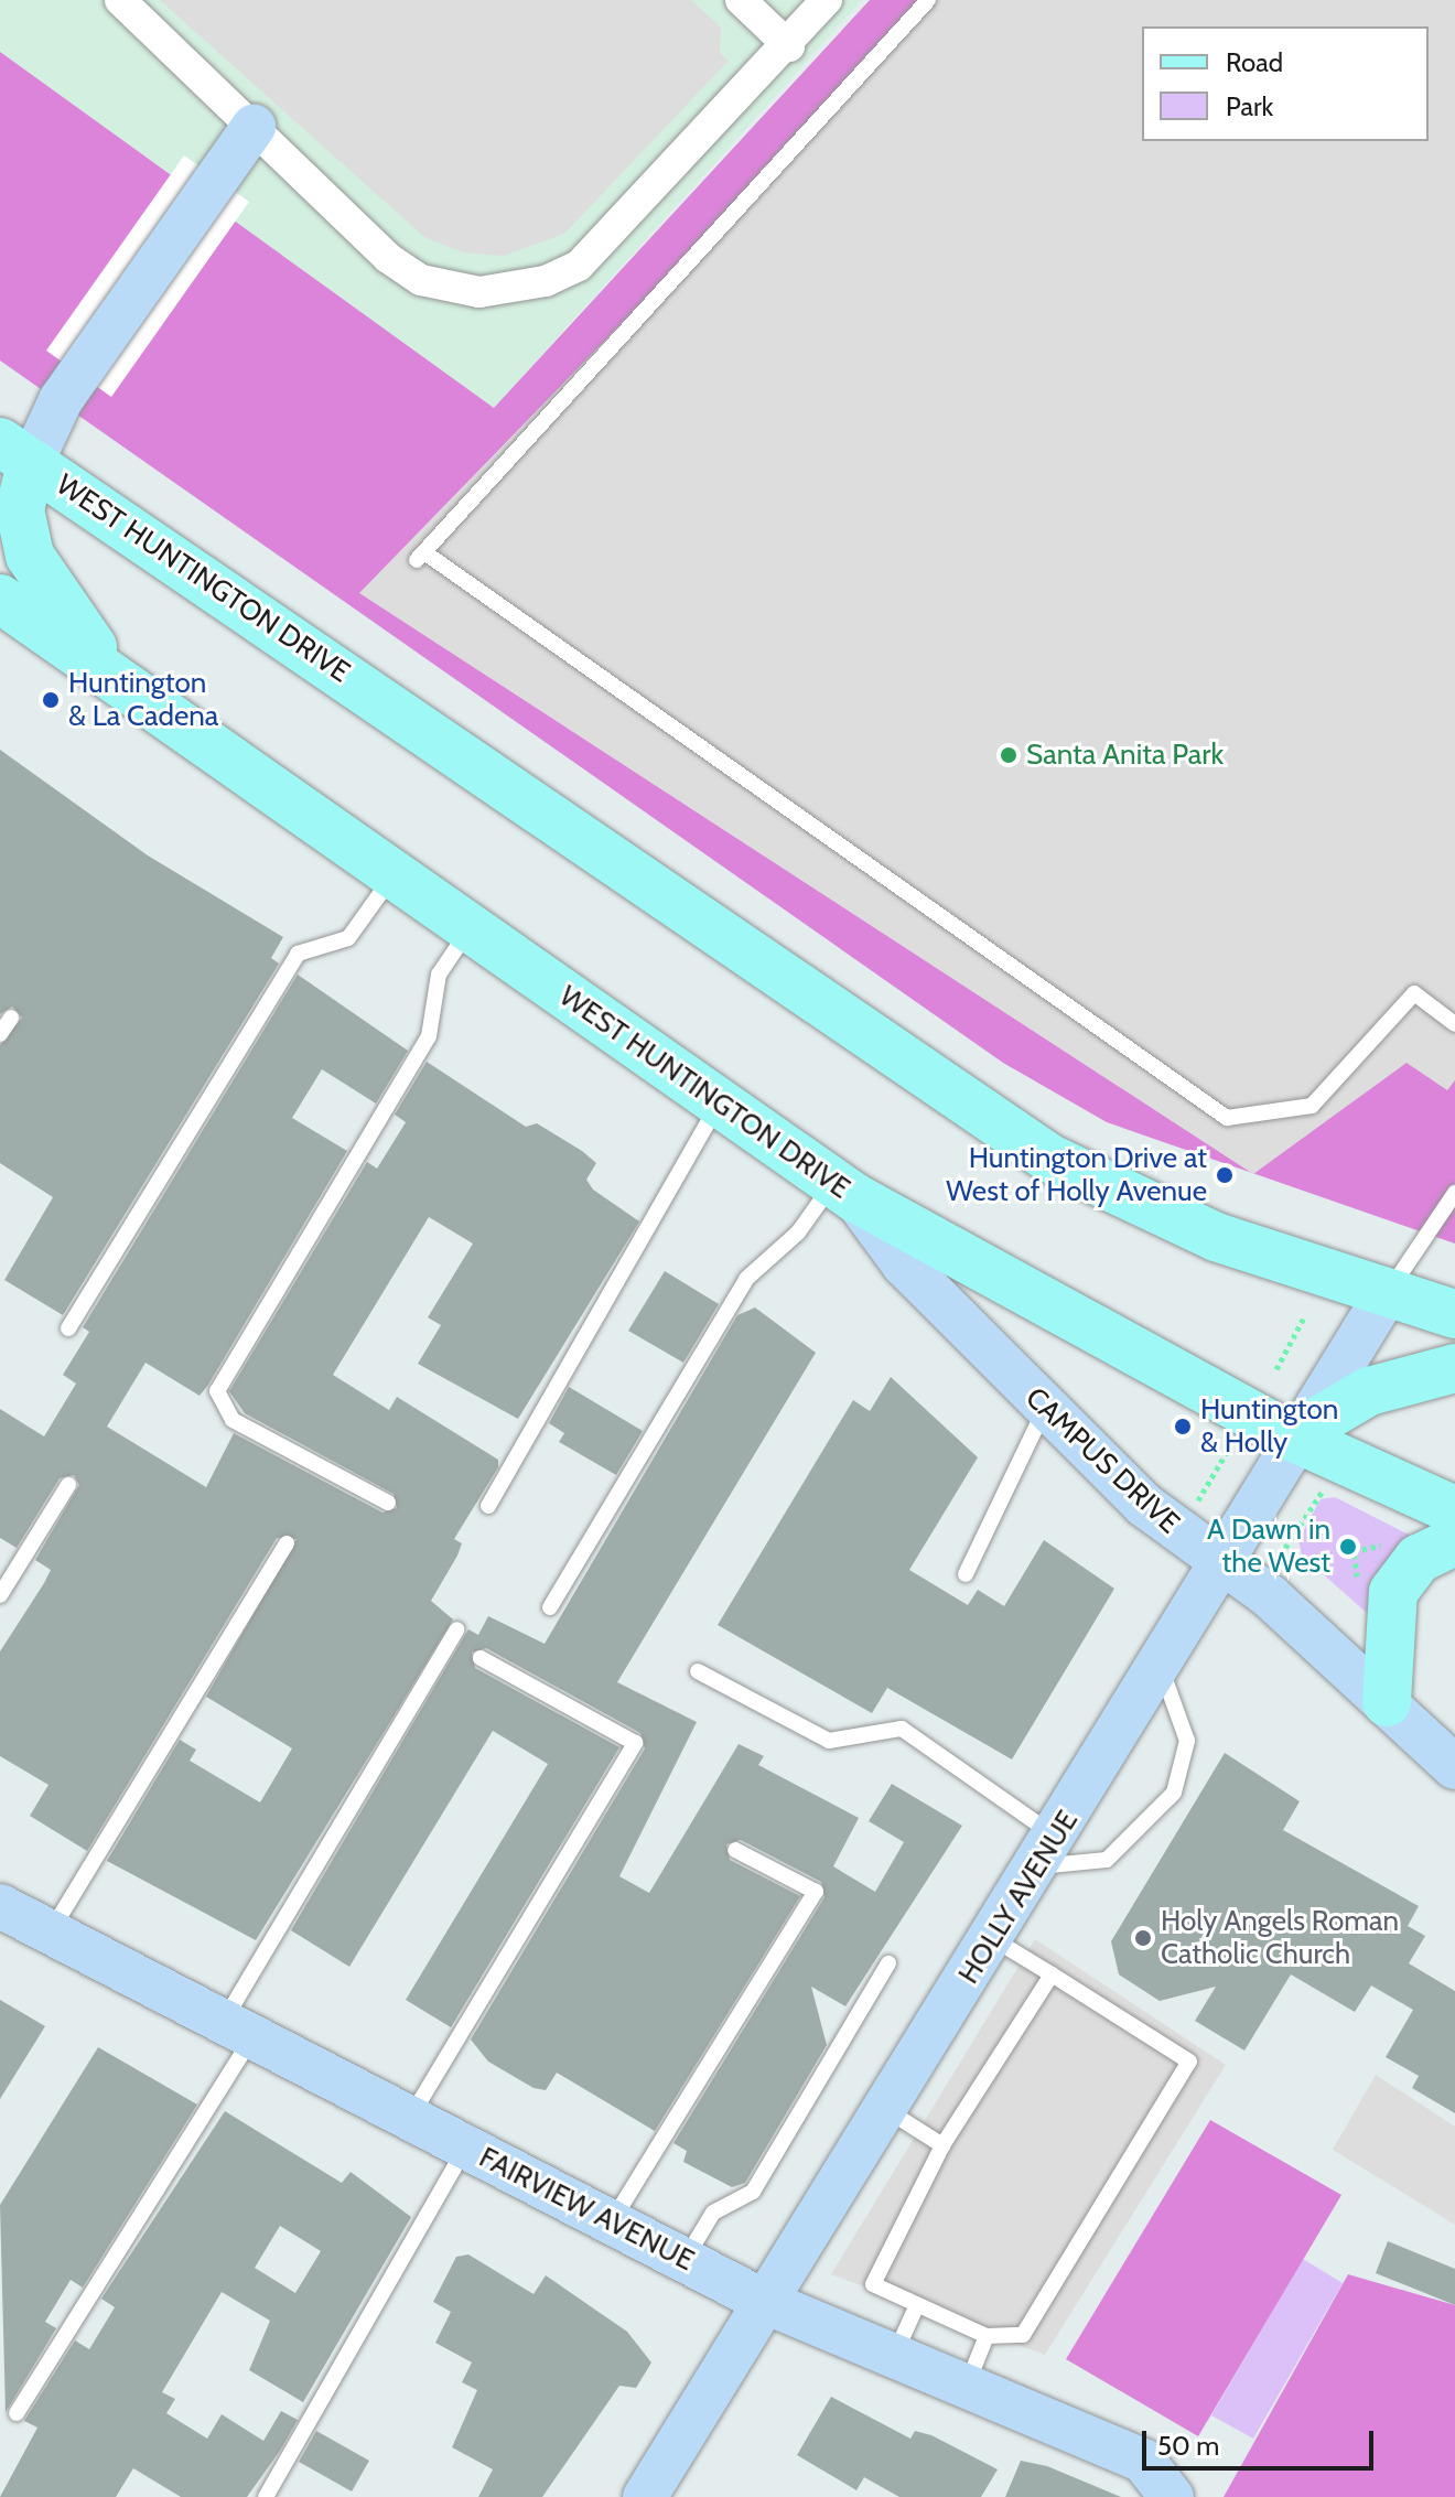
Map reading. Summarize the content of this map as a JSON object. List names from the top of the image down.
{
  "streets": {
    "main road": ["WEST HUNTINGTON DRIVE"],
    "street": ["CAMPUS DRIVE", "HOLLY AVENUE", "FAIRVIEW AVENUE"]
  },
  "crossings": [
    ["WEST HUNTINGTON DRIVE", "CAMPUS DRIVE"],
    ["WEST HUNTINGTON DRIVE", "HOLLY AVENUE"],
    ["CAMPUS DRIVE", "HOLLY AVENUE"],
    ["HOLLY AVENUE", "FAIRVIEW AVENUE"]
  ],
  "places": [
    "Huntington & La Cadena",
    "Santa Anita Park",
    "Huntington Drive at West of Holly Avenue",
    "Huntington & Holly",
    "A Dawn in the West",
    "Holy Angels Roman Catholic Church"
  ],
  "legend": ["Road", "Park"],
  "scale_bar": "50 m"
}
